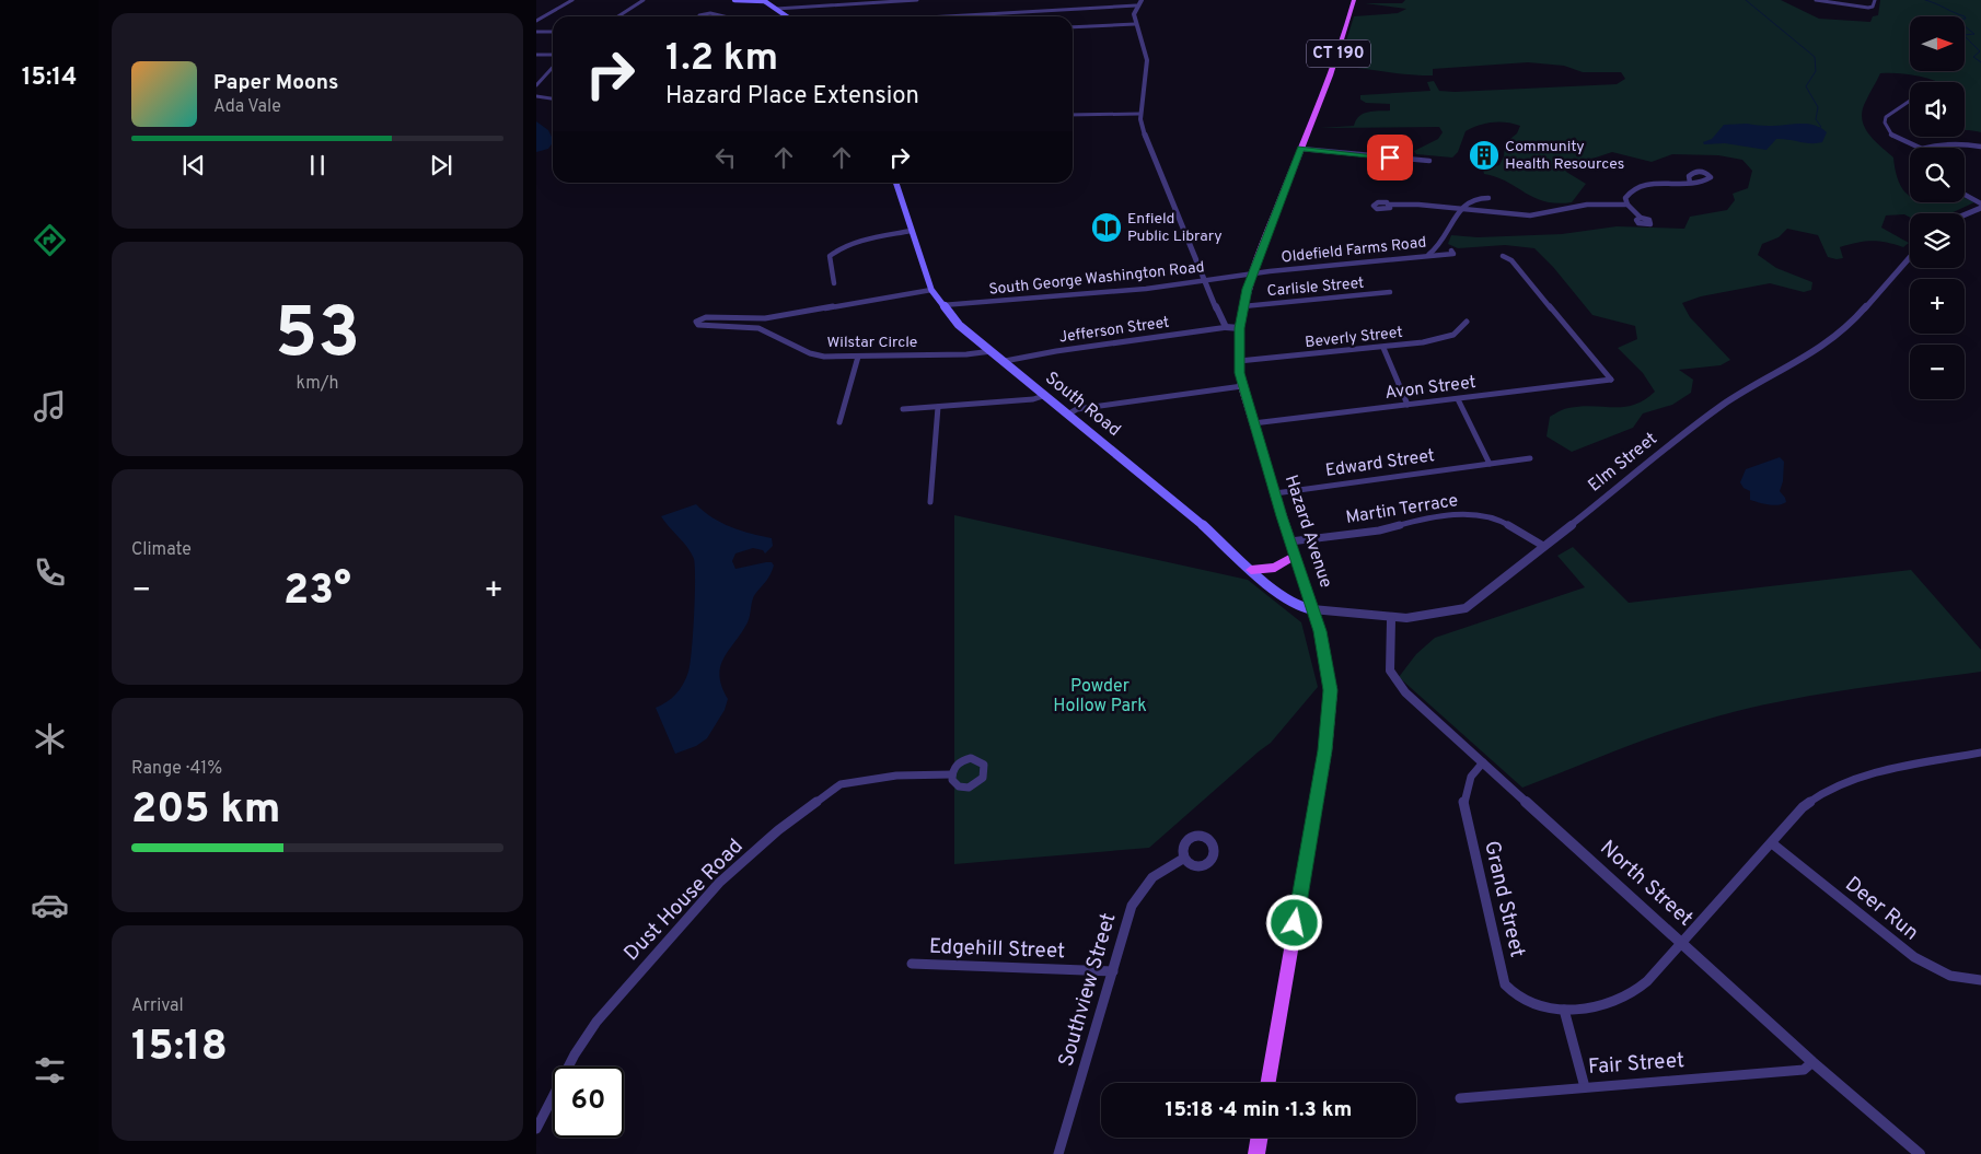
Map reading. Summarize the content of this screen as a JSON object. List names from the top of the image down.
{
  "streets": {
    "main road": ["CT 190", "South Road", "Hazard Avenue"],
    "street": [
      "Oldefield Farms Road",
      "South George Washington Road",
      "Carlisle Street",
      "Jefferson Street",
      "Beverly Street",
      "Wilstar Circle",
      "Avon Street",
      "Elm Street",
      "Edward Street",
      "Martin Terrace",
      "North Street",
      "Grand Street",
      "Dust House Road",
      "Deer Run",
      "Edgehill Street",
      "Southview Street",
      "Fair Street"
    ]
  },
  "crossings": [
    ["Oldefield Farms Road", "South George Washington Road"],
    ["Oldefield Farms Road", "Hazard Avenue"],
    ["South George Washington Road", "South Road"],
    ["South George Washington Road", "Hazard Avenue"],
    ["Carlisle Street", "Hazard Avenue"],
    ["Jefferson Street", "South Road"],
    ["Beverly Street", "Hazard Avenue"],
    ["Wilstar Circle", "South Road"],
    ["Avon Street", "Hazard Avenue"],
    ["South Road", "Elm Street"],
    ["South Road", "Hazard Avenue"],
    ["Elm Street", "Martin Terrace"],
    ["Elm Street", "Hazard Avenue"],
    ["Elm Street", "North Street"],
    ["Edward Street", "Hazard Avenue"],
    ["Martin Terrace", "Hazard Avenue"],
    ["North Street", "Grand Street"],
    ["North Street", "Fair Street"],
    ["Grand Street", "Deer Run"],
    ["Edgehill Street", "Southview Street"]
  ],
  "parks": ["Powder Hollow Park"],
  "places": {
    "building": ["Community Health Resources"],
    "library": ["Enfield Public Library"]
  },
  "north": "right",
  "page": {
    "tabs": "15:14",
    "map_buttons": ["+", "−"],
    "turn": ["1.2 km", "Hazard Place Extension"],
    "song": ["Paper Moons", "Ada Vale"],
    "tile": [
      ["53", "km/h"],
      "Climate",
      ["Range · 41%", "205 km"],
      ["Arrival", "15:18"]
    ],
    "heat": ["−", "23°", "+"],
    "limit": "60",
    "trip": "15:18 · 4 min · 1.3 km"
  }
}
